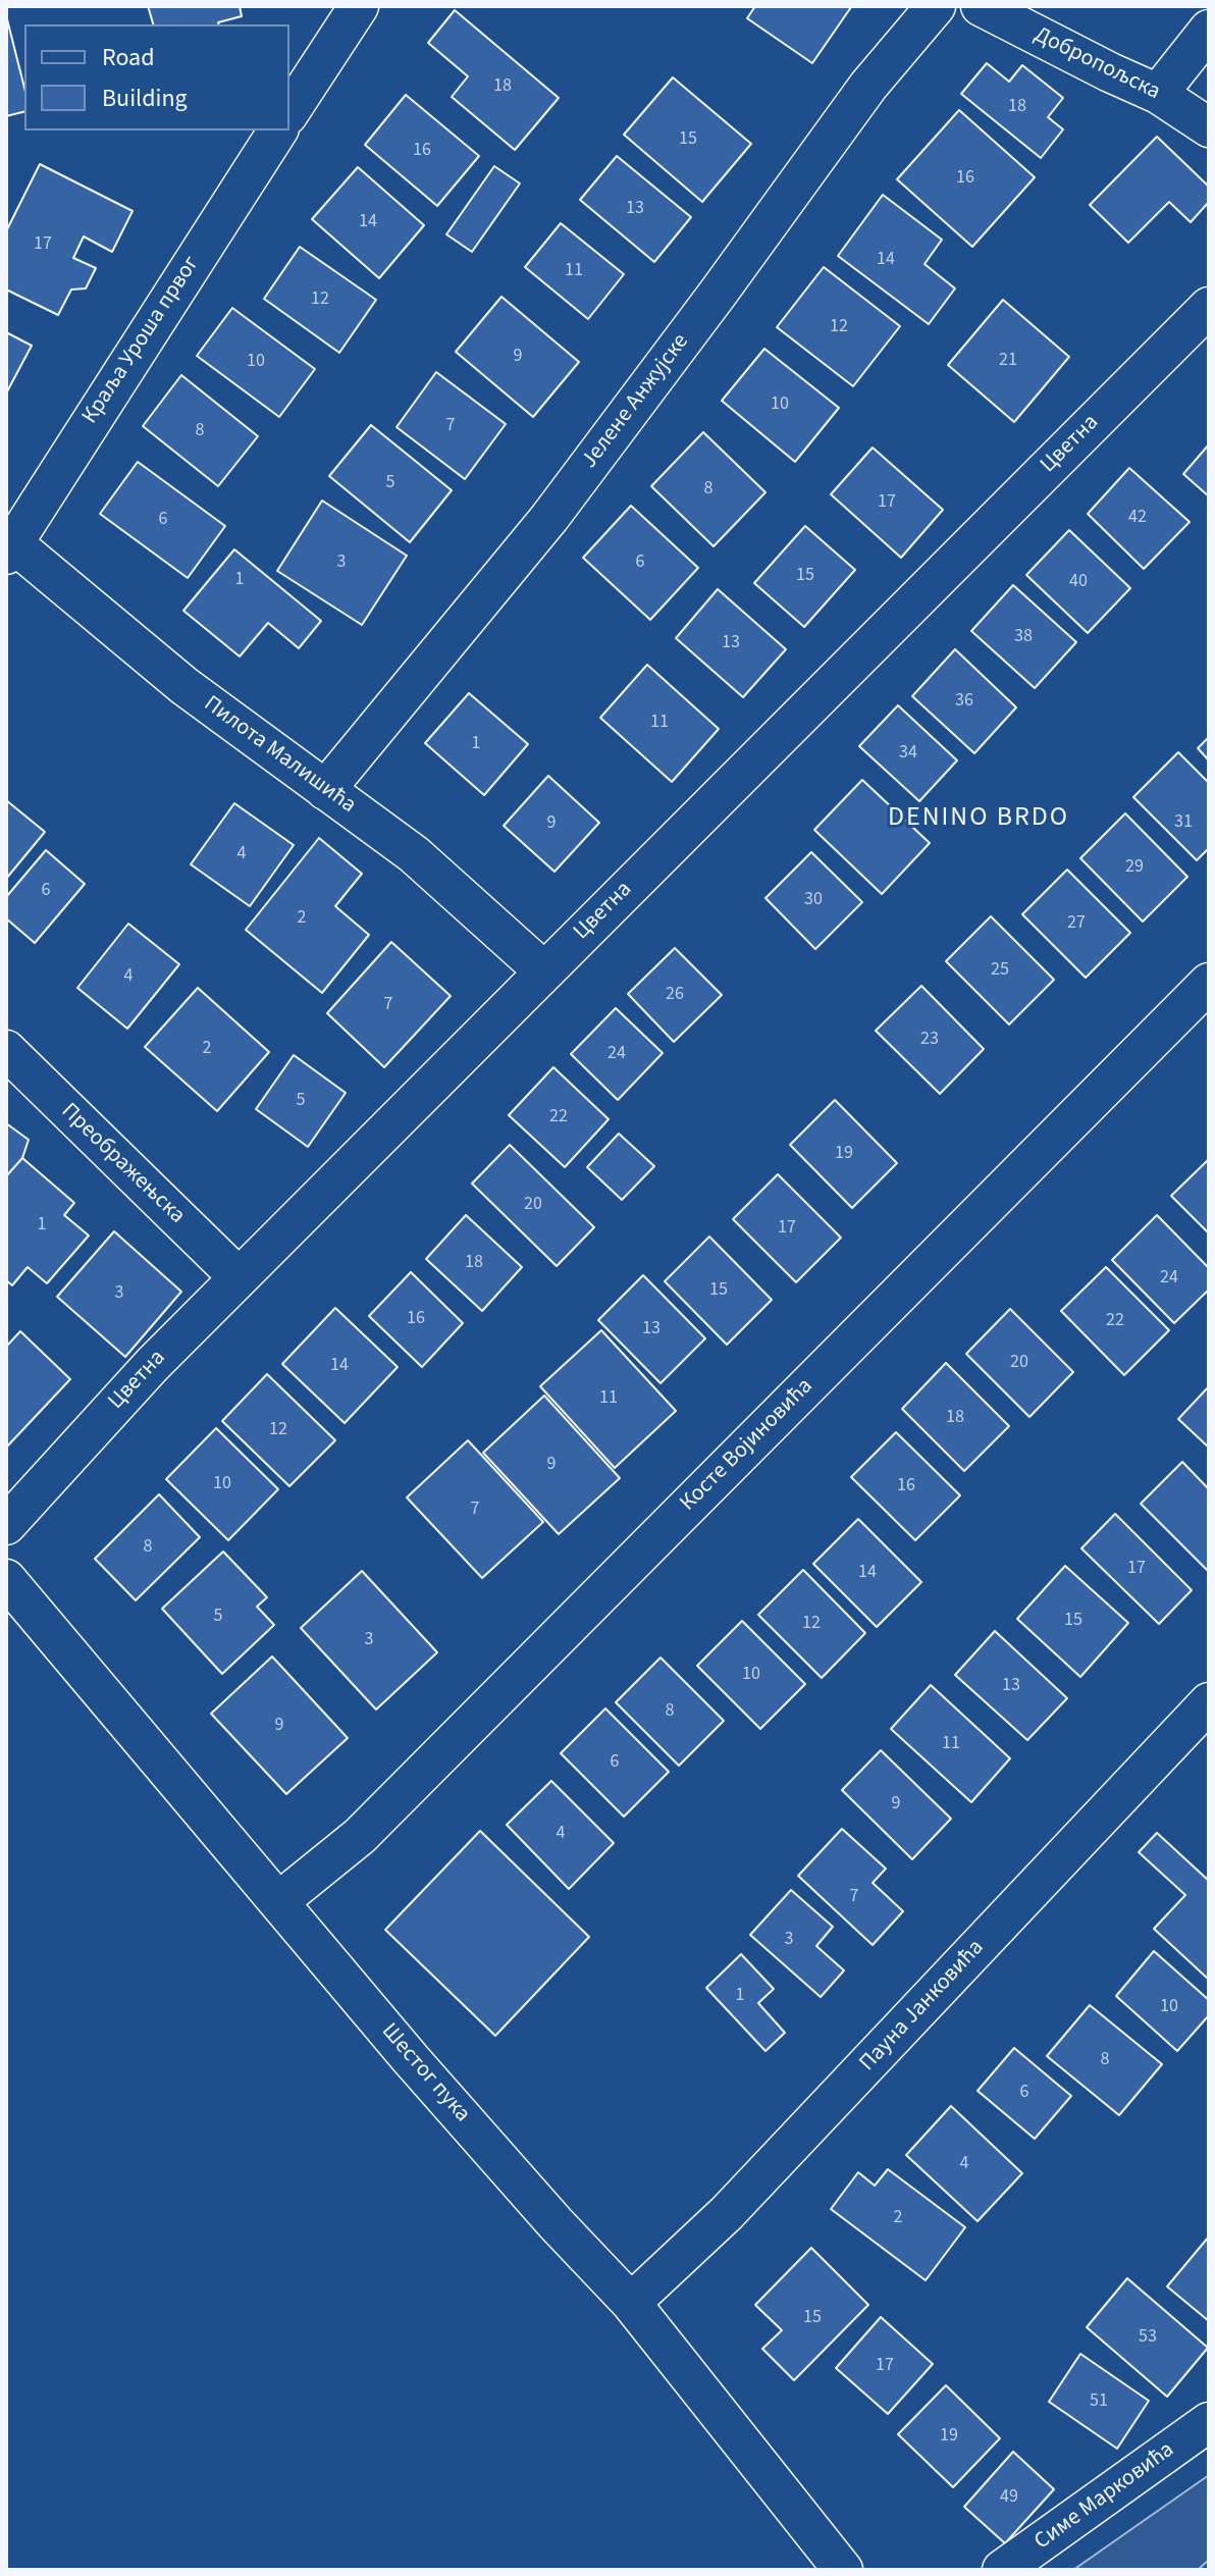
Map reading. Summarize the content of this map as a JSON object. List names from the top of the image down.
{
  "streets": {
    "street": [
      "Добропољска",
      "Краља Уроша првог",
      "Јелене Анжујске",
      "Цветна",
      "Пилота Малишића",
      "Преображењска",
      "Косте Војиновића",
      "Пауна Јанковића",
      "Шестог пука",
      "Симе Марковића"
    ]
  },
  "crossings": [
    ["Краља Уроша првог", "Пилота Малишића"],
    ["Јелене Анжујске", "Пилота Малишића"],
    ["Цветна", "Пилота Малишића"],
    ["Цветна", "Преображењска"],
    ["Косте Војиновића", "Шестог пука"],
    ["Пауна Јанковића", "Шестог пука"]
  ],
  "districts": ["DENINO BRDO"],
  "house_numbers": [
    "18",
    "18",
    "15",
    "16",
    "16",
    "13",
    "14",
    "17",
    "14",
    "11",
    "12",
    "12",
    "9",
    "21",
    "10",
    "10",
    "7",
    "8",
    "5",
    "8",
    "17",
    "42",
    "6",
    "3",
    "6",
    "15",
    "1",
    "40",
    "38",
    "13",
    "36",
    "11",
    "1",
    "34",
    "31",
    "9",
    "4",
    "29",
    "6",
    "30",
    "2",
    "27",
    "25",
    "4",
    "26",
    "7",
    "23",
    "2",
    "24",
    "5",
    "22",
    "19",
    "20",
    "1",
    "17",
    "18",
    "24",
    "15",
    "3",
    "16",
    "22",
    "13",
    "20",
    "14",
    "11",
    "18",
    "12",
    "9",
    "10",
    "16",
    "7",
    "8",
    "17",
    "14",
    "5",
    "15",
    "12",
    "3",
    "10",
    "13",
    "8",
    "9",
    "11",
    "6",
    "9",
    "4",
    "7",
    "3",
    "1",
    "10",
    "8",
    "6",
    "4",
    "2",
    "15",
    "53",
    "17",
    "51",
    "19",
    "49"
  ],
  "legend": ["Road", "Building"]
}
